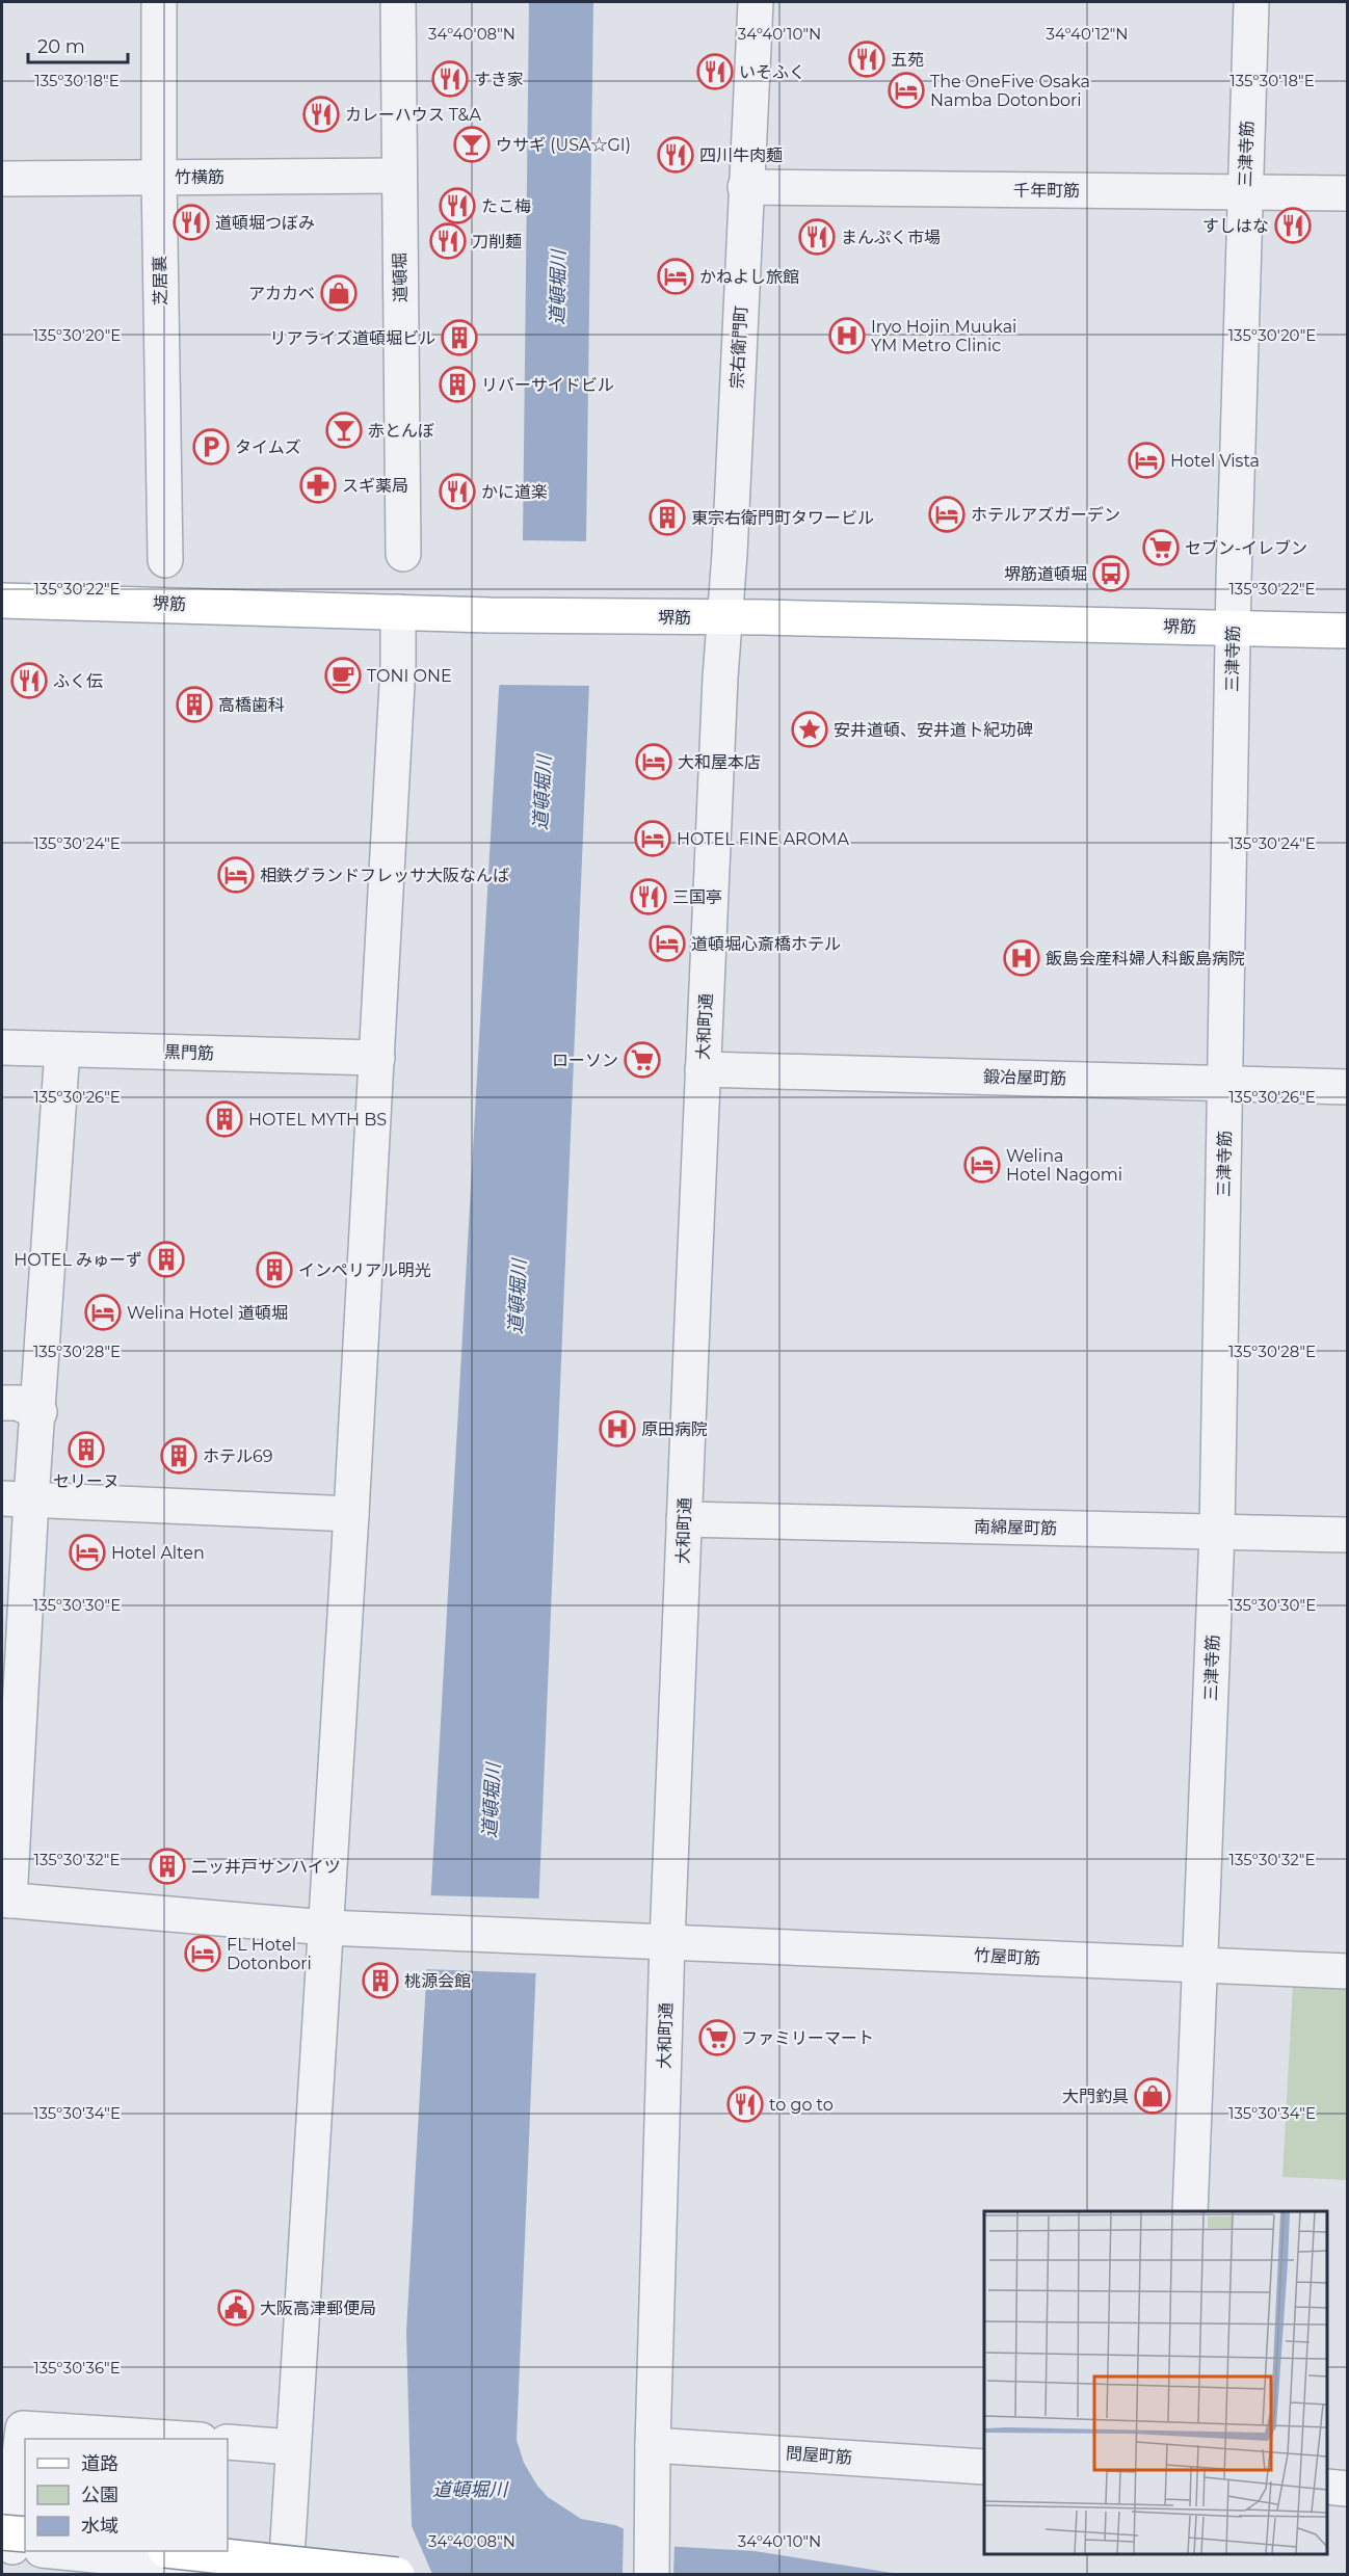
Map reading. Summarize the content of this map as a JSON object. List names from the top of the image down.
{
  "streets": {
    "main road": ["堺筋"],
    "street": [
      "三津寺筋",
      "竹横筋",
      "千年町筋",
      "道頓堀",
      "芝居裏",
      "宗右衛門町",
      "大和町通",
      "黒門筋",
      "鍛冶屋町筋",
      "南綿屋町筋",
      "竹屋町筋",
      "問屋町筋"
    ]
  },
  "crossings": [
    ["三津寺筋", "千年町筋"],
    ["三津寺筋", "堺筋"],
    ["三津寺筋", "鍛冶屋町筋"],
    ["三津寺筋", "南綿屋町筋"],
    ["三津寺筋", "竹屋町筋"],
    ["竹横筋", "道頓堀"],
    ["竹横筋", "芝居裏"],
    ["千年町筋", "宗右衛門町"],
    ["宗右衛門町", "堺筋"],
    ["宗右衛門町", "大和町通"],
    ["堺筋", "大和町通"],
    ["大和町通", "鍛冶屋町筋"],
    ["大和町通", "南綿屋町筋"],
    ["大和町通", "竹屋町筋"],
    ["大和町通", "問屋町筋"]
  ],
  "water": ["道頓堀川"],
  "places": {
    "restaurant": [
      "五苑",
      "いそふく",
      "すき家",
      "カレーハウス T&A",
      "四川牛肉麺",
      "たこ梅",
      "道頓堀つぼみ",
      "すしはな",
      "まんぷく市場",
      "刀削麺",
      "かに道楽",
      "ふく伝",
      "三国亭",
      "to go to"
    ],
    "hotel": [
      "The OneFive Osaka Namba Dotonbori",
      "かねよし旅館",
      "Hotel Vista",
      "ホテルアズガーデン",
      "大和屋本店",
      "HOTEL FINE AROMA",
      "相鉄グランドフレッサ大阪なんば",
      "道頓堀心斎橋ホテル",
      "Welina Hotel Nagomi",
      "Welina Hotel 道頓堀",
      "Hotel Alten",
      "FL Hotel Dotonbori"
    ],
    "bar": ["ウサギ (USA☆GI)", "赤とんぼ"],
    "shop": ["アカカベ", "大門釣具"],
    "hospital": ["Iryo Hojin Muukai YM Metro Clinic", "飯島会産科婦人科飯島病院", "原田病院"],
    "building": [
      "リアライズ道頓堀ビル",
      "リバーサイドビル",
      "東宗右衛門町タワービル",
      "高橋歯科",
      "HOTEL MYTH BS",
      "HOTEL みゅーず",
      "インペリアル明光",
      "セリーヌ",
      "ホテル69",
      "二ッ井戸サンハイツ",
      "桃源会館"
    ],
    "parking": ["タイムズ"],
    "pharmacy": ["スギ薬局"],
    "supermarket": ["セブン-イレブン", "ローソン", "ファミリーマート"],
    "bus stop": ["堺筋道頓堀"],
    "cafe": ["TONI ONE"],
    "place": ["安井道頓、安井道卜紀功碑"],
    "public building": ["大阪高津郵便局"]
  },
  "legend": ["道路", "公園", "水域"],
  "scale_bar": "20 m",
  "coordinates": [
    "34°40'08\"N",
    "34°40'10\"N",
    "34°40'12\"N",
    "135°30'18\"E",
    "135°30'20\"E",
    "135°30'22\"E",
    "135°30'24\"E",
    "135°30'26\"E",
    "135°30'28\"E",
    "135°30'30\"E",
    "135°30'32\"E",
    "135°30'34\"E",
    "135°30'36\"E"
  ]
}
